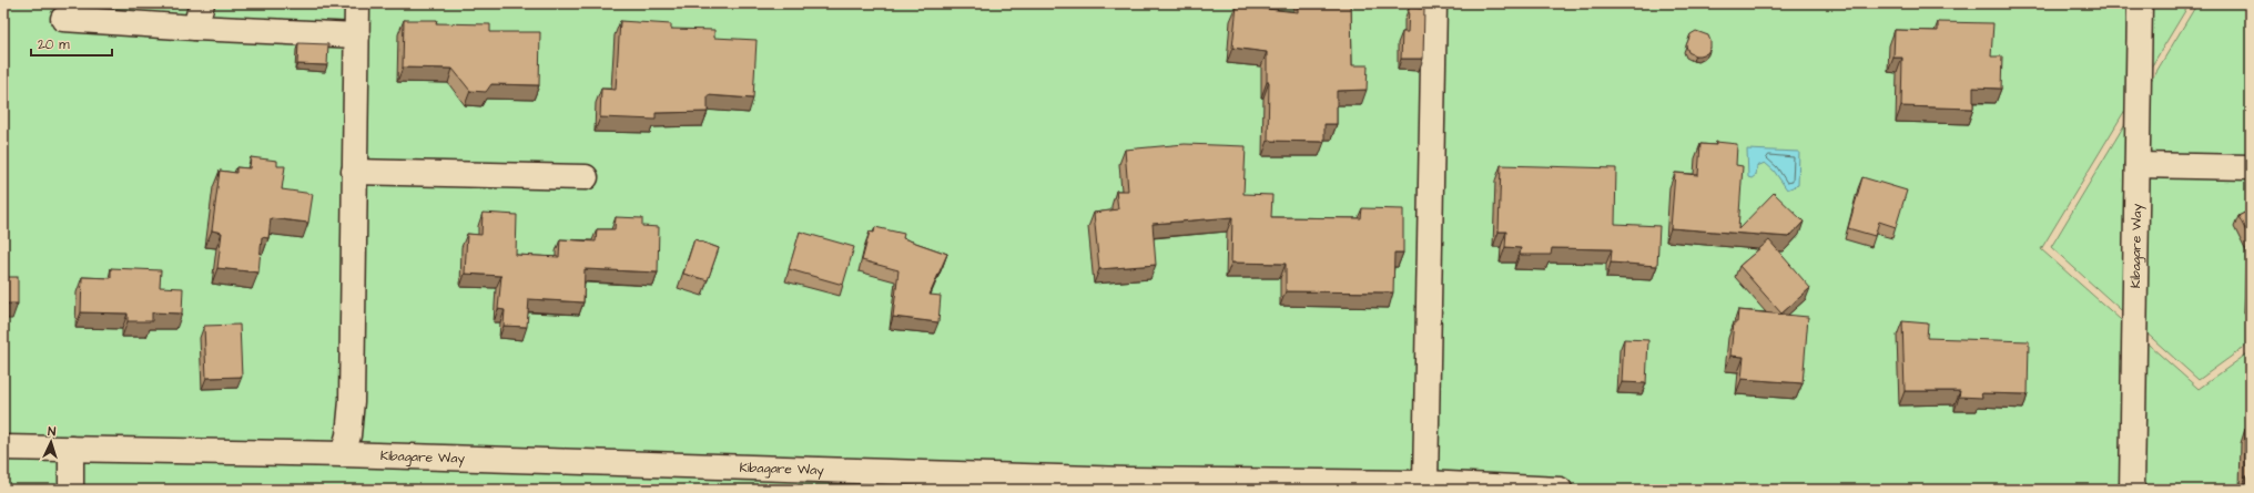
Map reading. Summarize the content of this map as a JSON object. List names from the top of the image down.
{
  "streets": {
    "street": ["Kibagare Way"]
  },
  "scale_bar": "20 m",
  "north": "top"
}
